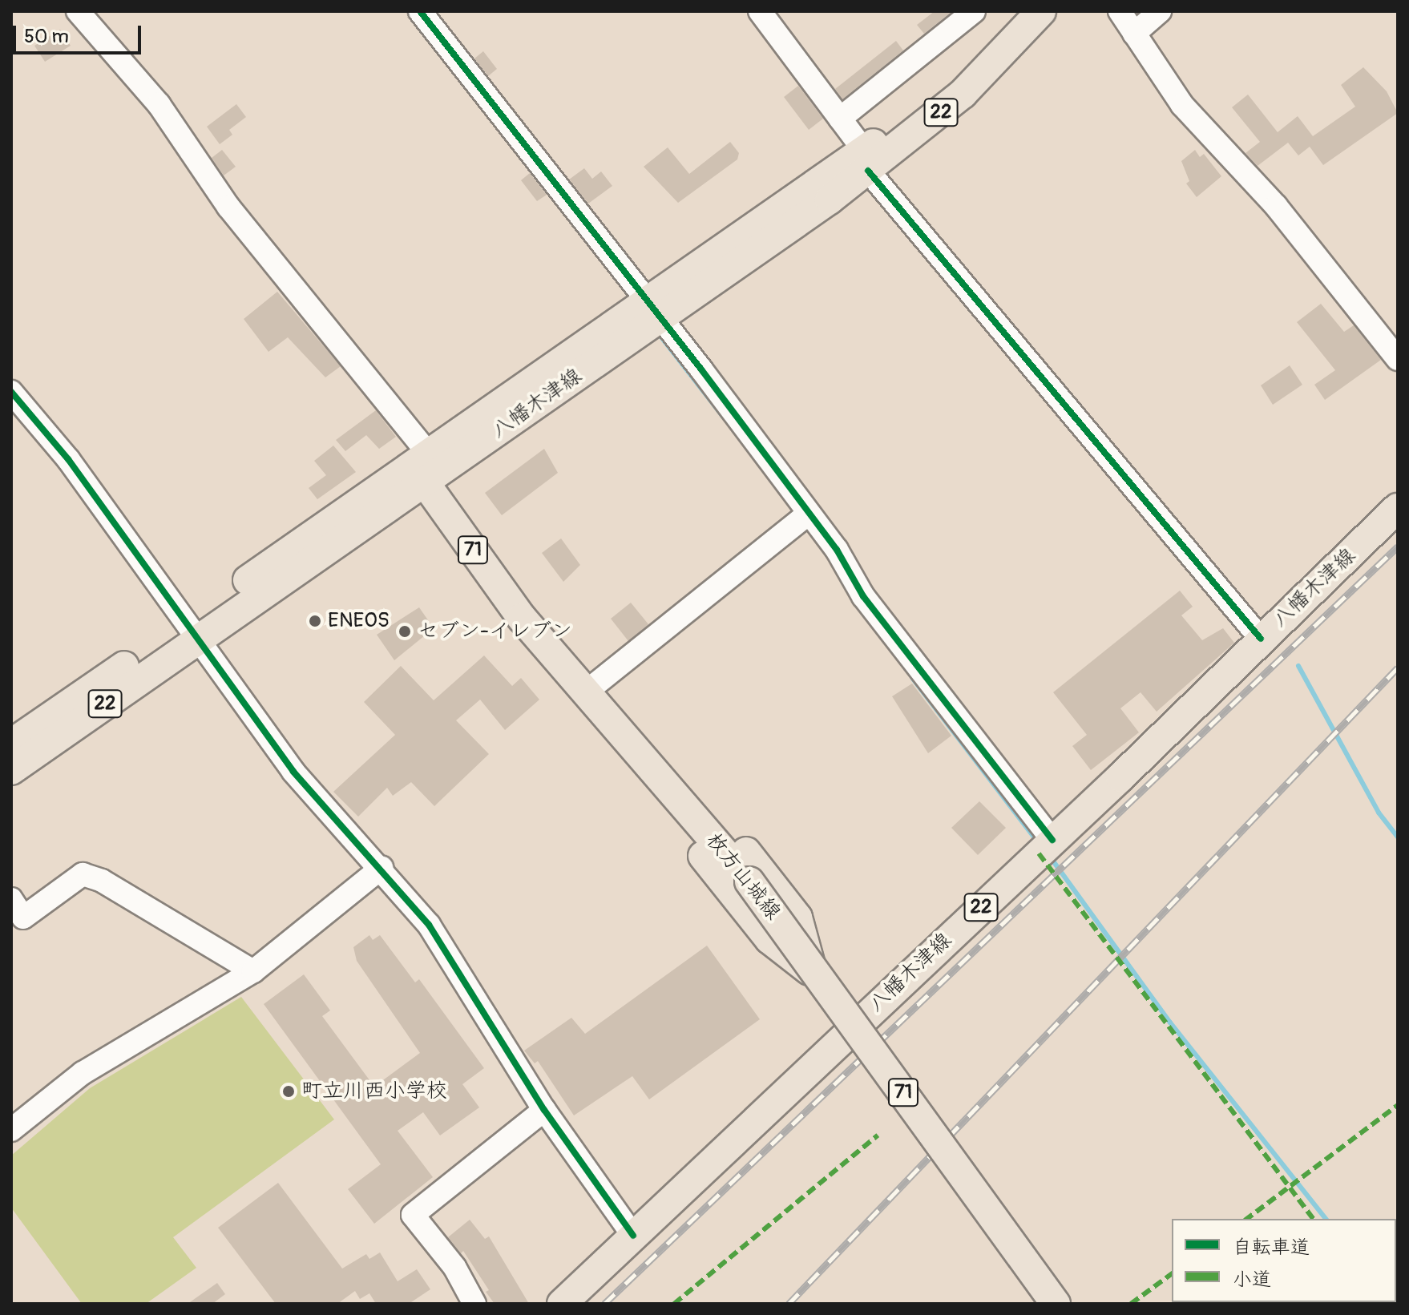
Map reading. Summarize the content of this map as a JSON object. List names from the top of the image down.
{
  "streets": {
    "main road": [
      "22",
      "八幡木津線",
      "71",
      "枚方山城線"
    ]
  },
  "crossings": [
    ["八幡木津線", "71"],
    ["八幡木津線", "枚方山城線"],
    ["71", "枚方山城線"]
  ],
  "places": ["ENEOS", "セブン-イレブン", "町立川西小学校"],
  "legend": ["自転車道", "小道"],
  "scale_bar": "50 m"
}
